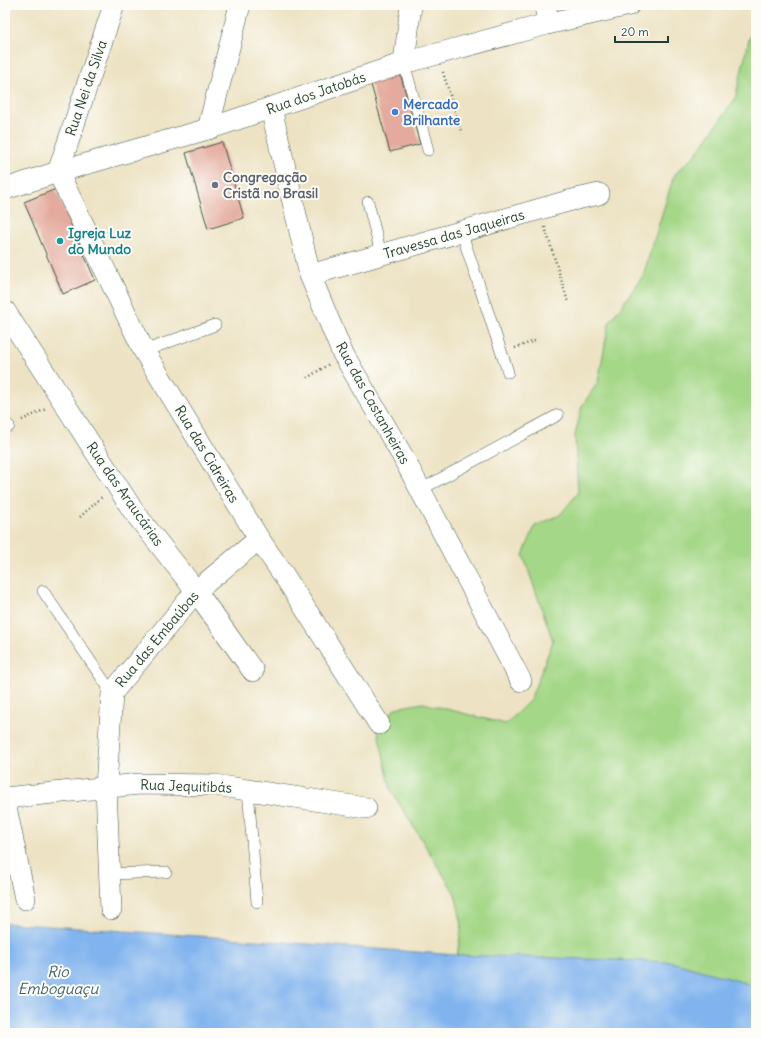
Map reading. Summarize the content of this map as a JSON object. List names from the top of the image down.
{
  "streets": {
    "street": [
      "Rua Nei da Silva",
      "Rua dos Jatobás",
      "Travessa das Jaqueiras",
      "Rua das Castanheiras",
      "Rua das Cidreiras",
      "Rua das Araucárias",
      "Rua das Embaúbas",
      "Rua Jequitibás"
    ]
  },
  "crossings": [
    ["Rua Nei da Silva", "Rua dos Jatobás"],
    ["Rua Nei da Silva", "Rua das Cidreiras"],
    ["Rua dos Jatobás", "Rua das Castanheiras"],
    ["Rua dos Jatobás", "Rua das Cidreiras"],
    ["Travessa das Jaqueiras", "Rua das Castanheiras"],
    ["Rua das Cidreiras", "Rua das Embaúbas"],
    ["Rua das Araucárias", "Rua das Embaúbas"],
    ["Rua das Embaúbas", "Rua Jequitibás"]
  ],
  "water": ["Rio Emboguaçu"],
  "places": ["Mercado Brilhante", "Congregação Cristã no Brasil", "Igreja Luz do Mundo"],
  "scale_bar": "20 m"
}
